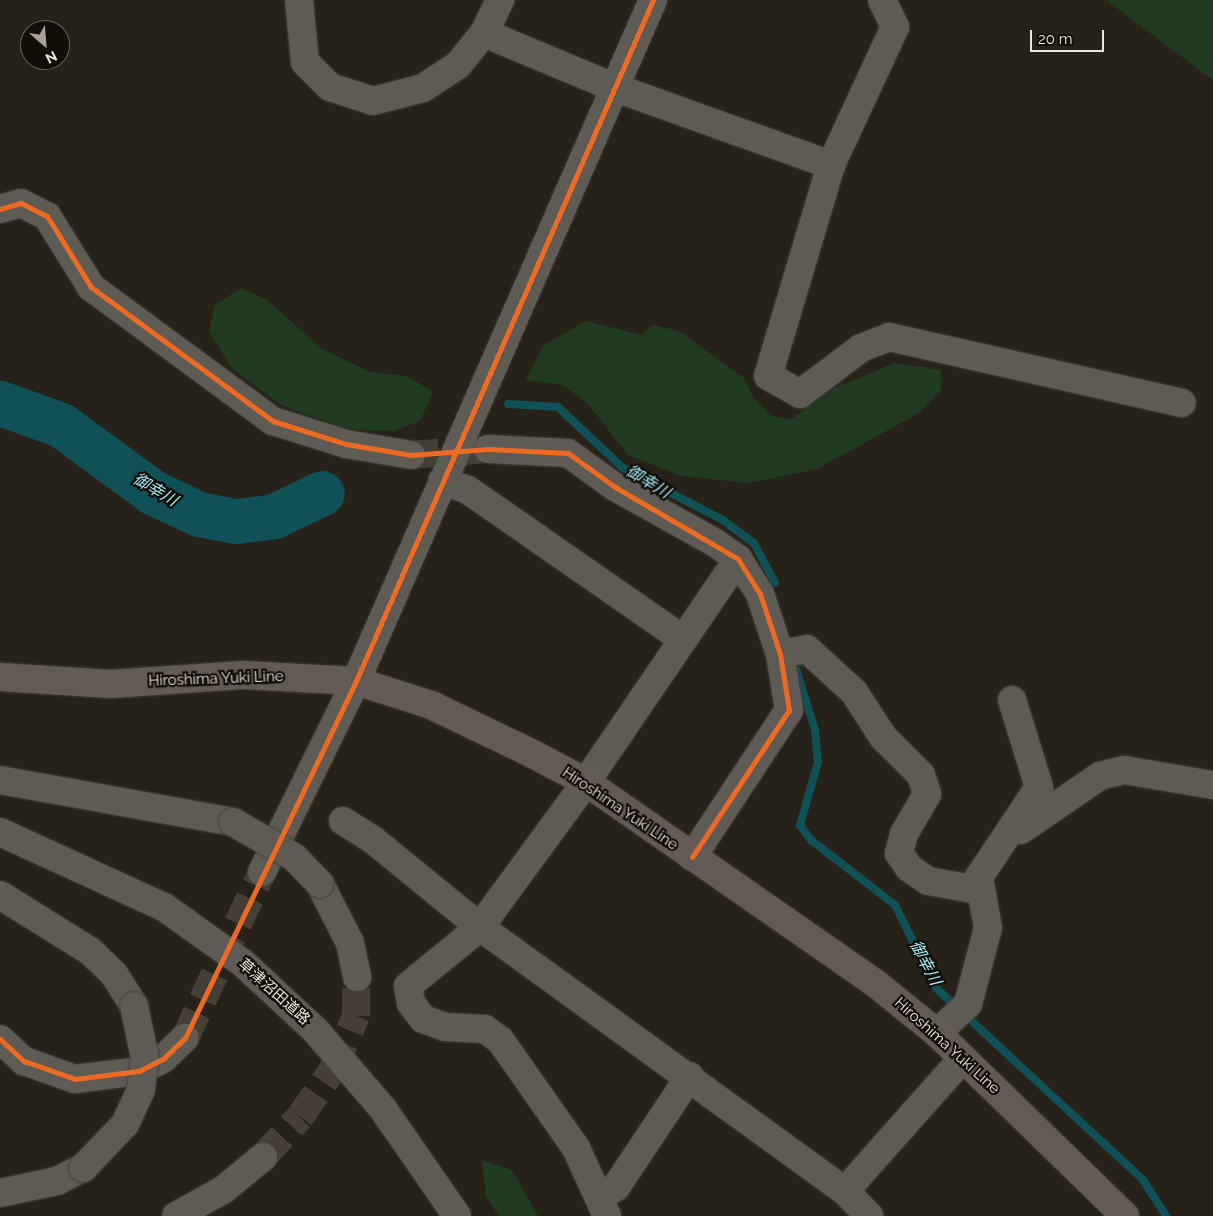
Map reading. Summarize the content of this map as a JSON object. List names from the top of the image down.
{
  "streets": {
    "main road": ["Hiroshima Yuki Line"],
    "street": ["草津沼田道路"]
  },
  "water": ["御幸川"],
  "scale_bar": "20 m",
  "north": "bottom right"
}
